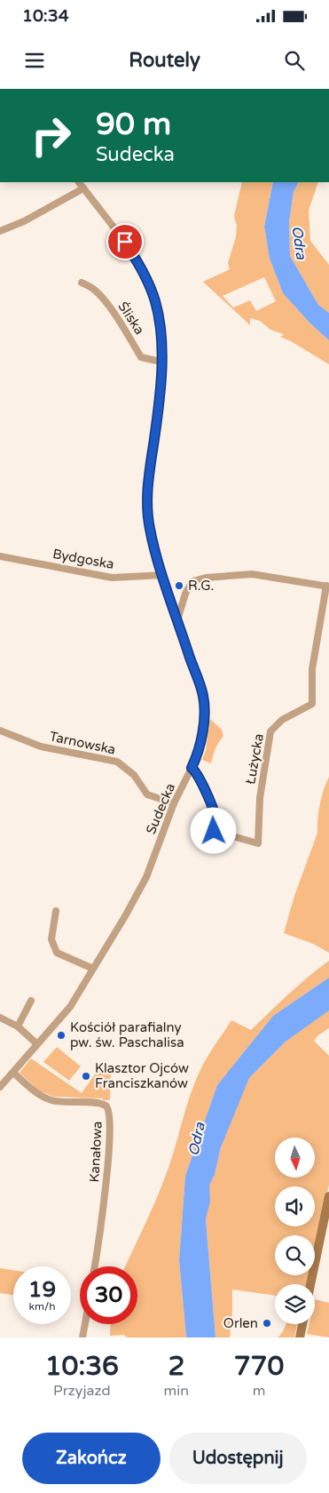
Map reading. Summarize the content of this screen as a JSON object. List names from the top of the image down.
{
  "streets": {
    "street": [
      "Śliska",
      "Bydgoska",
      "Tarnowska",
      "Łużycka",
      "Sudecka",
      "Kanałowa"
    ]
  },
  "crossings": [
    ["Śliska", "Sudecka"],
    ["Bydgoska", "Sudecka"],
    ["Tarnowska", "Sudecka"],
    ["Łużycka", "Sudecka"],
    ["Sudecka", "Kanałowa"]
  ],
  "water": ["Odra"],
  "places": [
    "R.G.",
    "Kościół parafialny pw. św. Paschalisa",
    "Klasztor Ojców Franciszkanów",
    "Orlen"
  ],
  "north": "bottom",
  "page": {
    "status": "10:34",
    "header": "Routely",
    "turn": ["90 m", "Sudecka"],
    "speed": "19 km/h",
    "limit": "30",
    "eta": [
      "10:36",
      "Przyjazd",
      "2",
      "min",
      "770",
      "m"
    ],
    "buttons": ["Zakończ", "Udostępnij"]
  }
}
